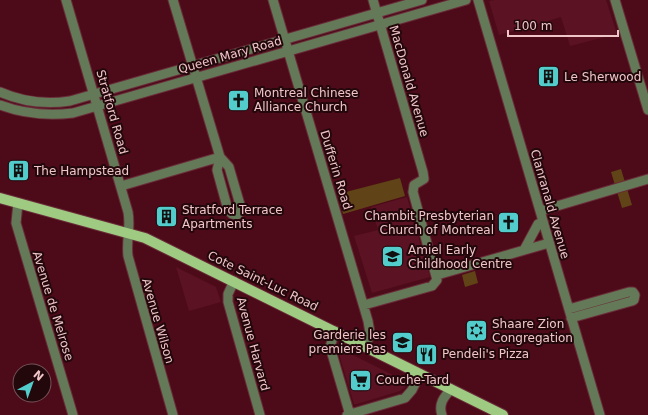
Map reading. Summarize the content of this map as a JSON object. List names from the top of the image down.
{
  "streets": {
    "main road": ["Cote Saint-Luc Road"],
    "street": [
      "Queen Mary Road",
      "MacDonald Avenue",
      "Stratford Road",
      "Dufferin Road",
      "Clanranald Avenue",
      "Avenue de Melrose",
      "Avenue Wilson",
      "Avenue Harvard"
    ]
  },
  "crossings": [
    ["Queen Mary Road", "MacDonald Avenue"],
    ["Queen Mary Road", "Stratford Road"],
    ["Queen Mary Road", "Dufferin Road"],
    ["Stratford Road", "Cote Saint-Luc Road"],
    ["Stratford Road", "Avenue Wilson"],
    ["Dufferin Road", "Cote Saint-Luc Road"],
    ["Cote Saint-Luc Road", "Avenue de Melrose"],
    ["Cote Saint-Luc Road", "Avenue Wilson"],
    ["Cote Saint-Luc Road", "Avenue Harvard"]
  ],
  "places": {
    "building": ["Le Sherwood", "The Hampstead", "Stratford Terrace Apartments"],
    "church": ["Montreal Chinese Alliance Church", "Chambit Presbyterian Church of Montreal"],
    "school or university": ["Amiel Early Childhood Centre", "Garderie les premiers Pas"],
    "synagogue": ["Shaare Zion Congregation"],
    "restaurant": ["Pendeli's Pizza"],
    "supermarket": ["Couche-Tard"]
  },
  "scale_bar": "100 m",
  "north": "top right"
}
